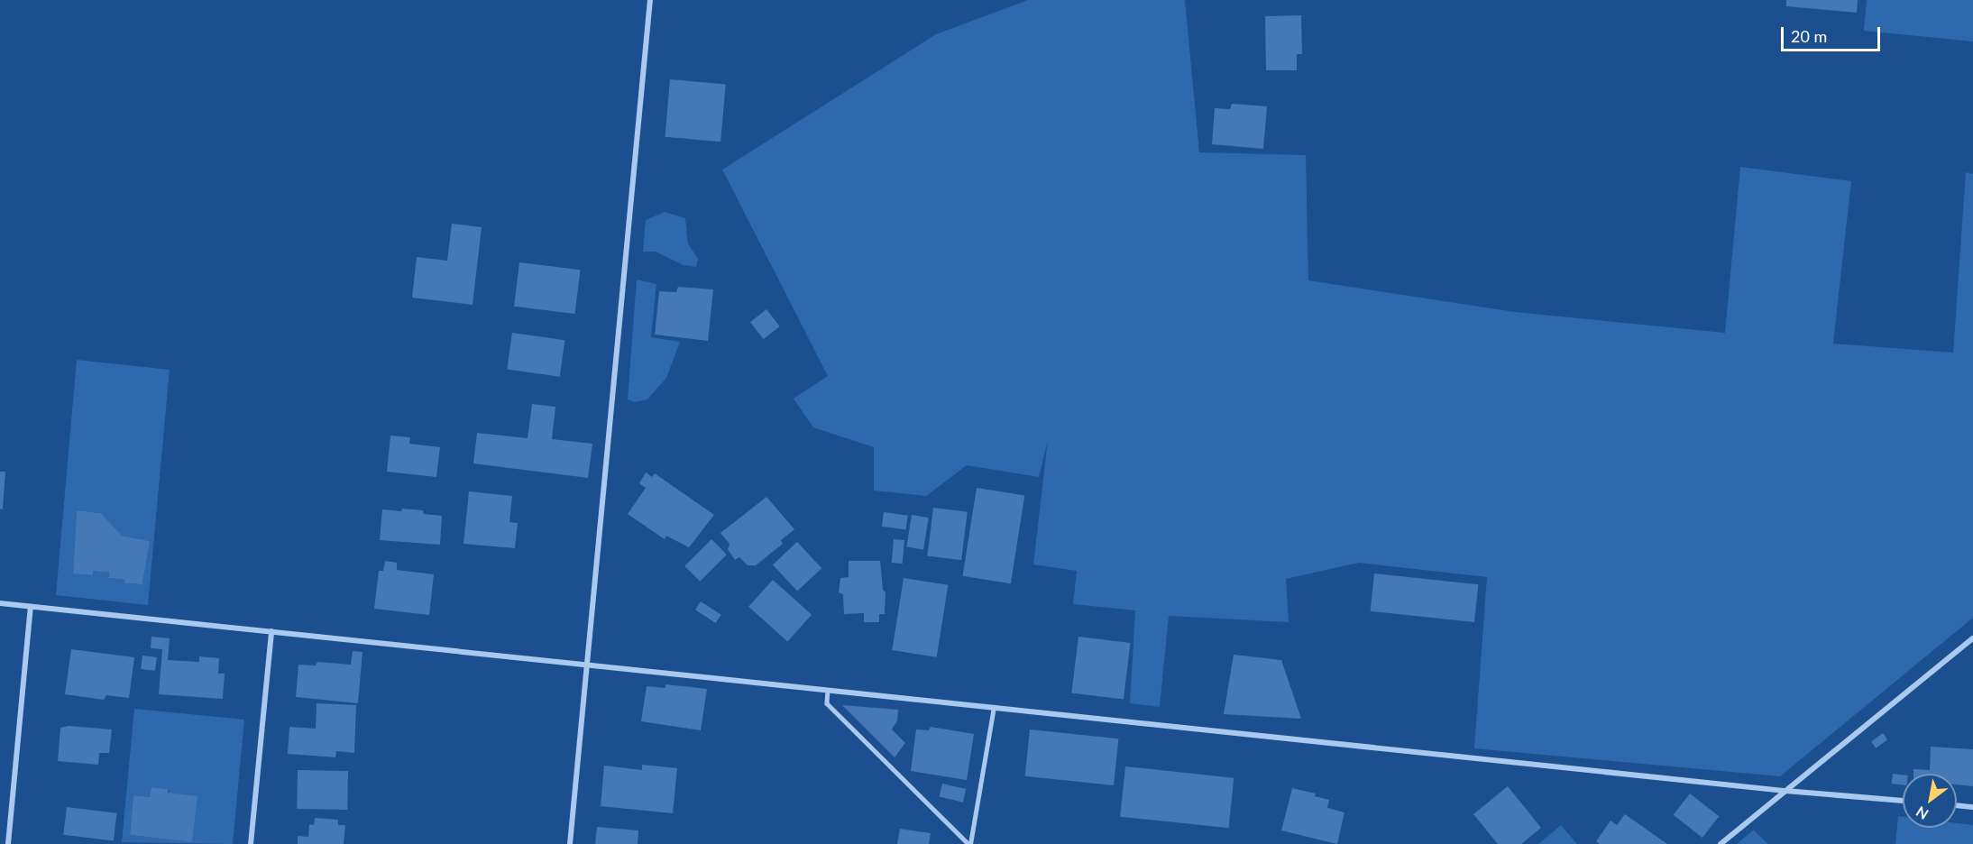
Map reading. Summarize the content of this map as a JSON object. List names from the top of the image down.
{
  "scale_bar": "20 m",
  "north": "bottom left"
}
